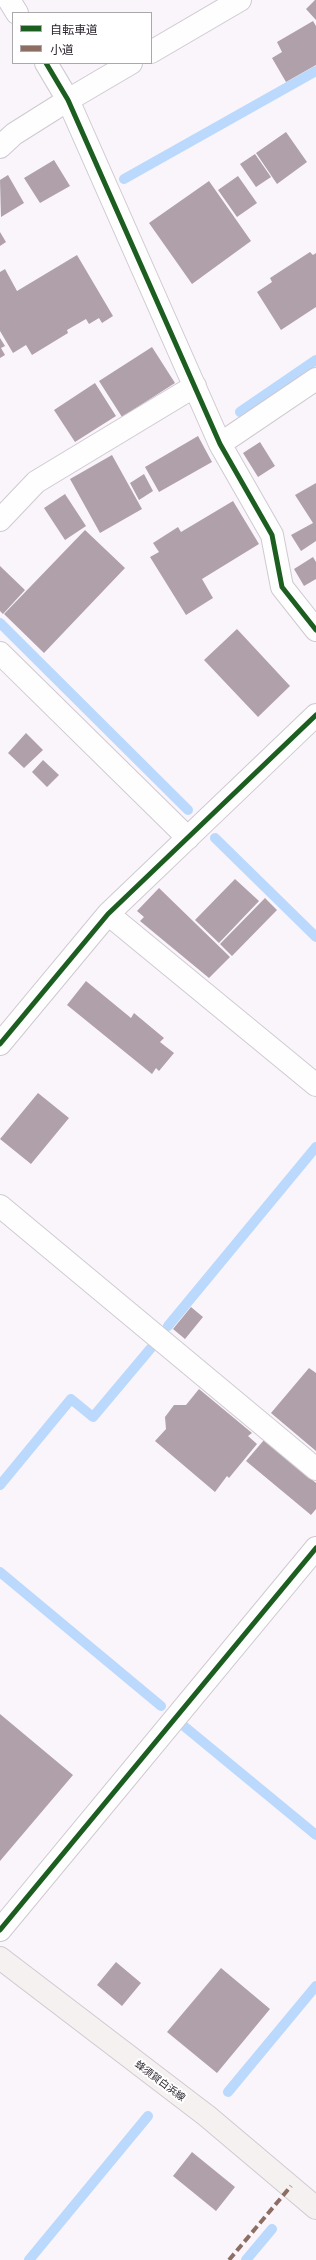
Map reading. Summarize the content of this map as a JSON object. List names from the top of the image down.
{
  "streets": {
    "main road": ["蜂須賀白浜線"]
  },
  "legend": ["自転車道", "小道"]
}
